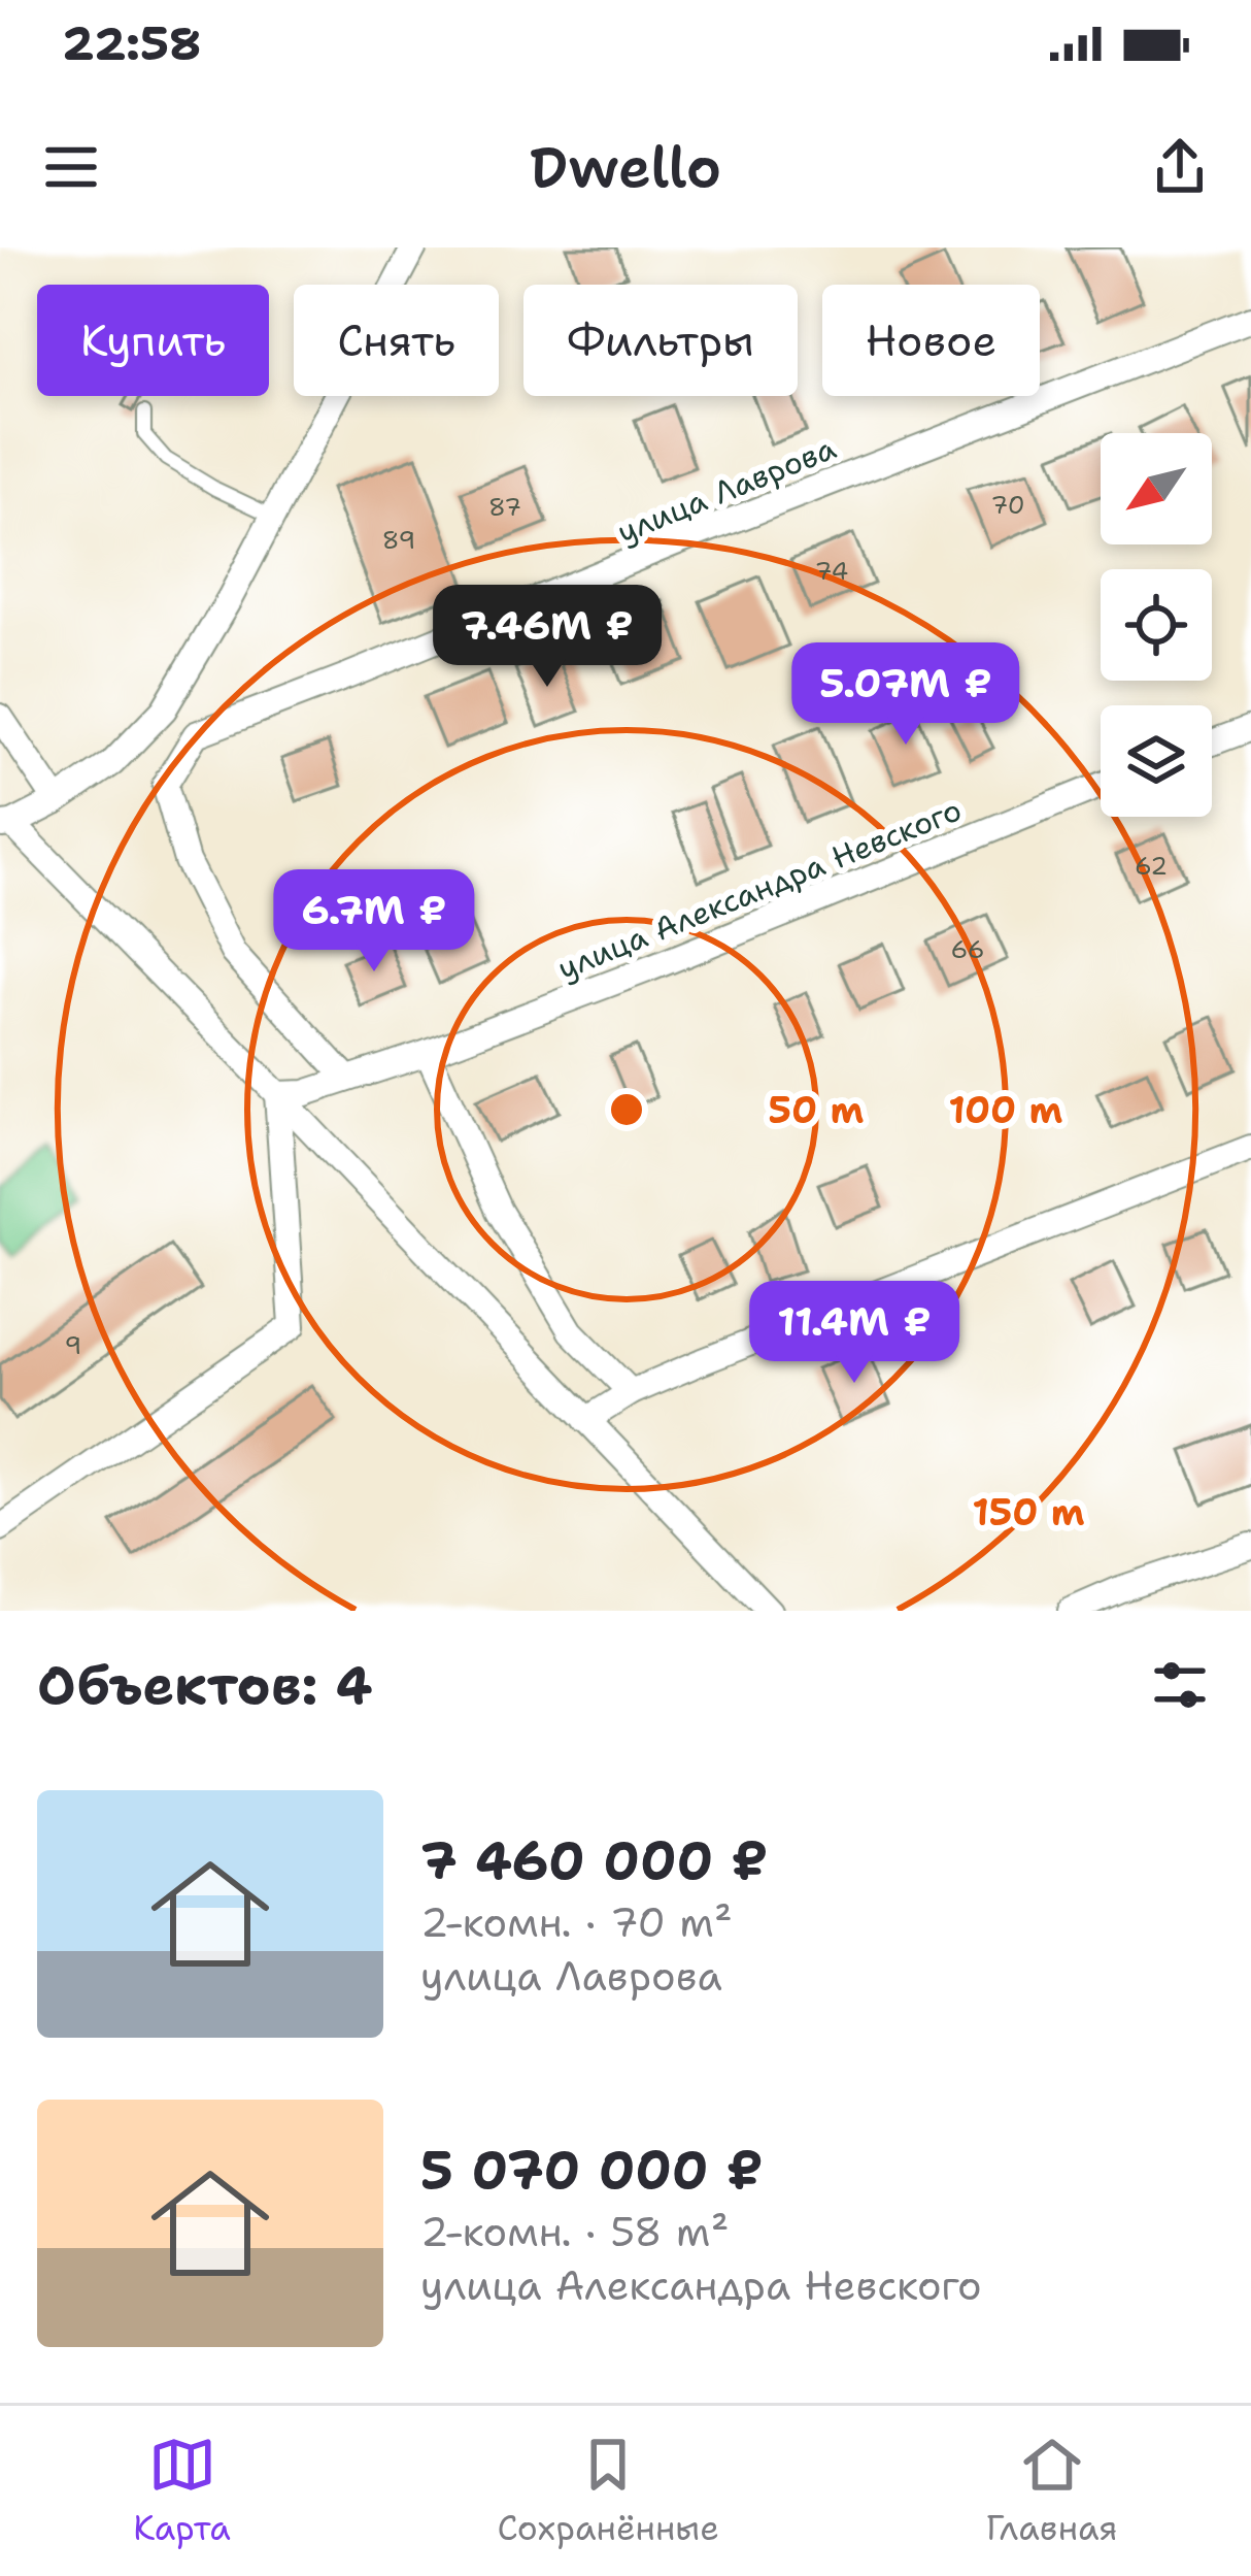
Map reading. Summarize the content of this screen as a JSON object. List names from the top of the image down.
{
  "streets": {
    "street": ["улица Лаврова", "улица Александра Невского"]
  },
  "crossings": [
    ["улица Лаврова", "улица Александра Невского"]
  ],
  "house_numbers": [
    "70",
    "87",
    "89",
    "74",
    "62",
    "66",
    "9"
  ],
  "north": "bottom left",
  "page": {
    "status": "22:58",
    "header": "Dwello",
    "chip": [
      "Купить",
      "Снять",
      "Фильтры",
      "Новое"
    ],
    "price": [
      "7.46M ₽",
      "5.07M ₽",
      "6.7M ₽",
      "11.4M ₽"
    ],
    "heading": "Объектов: 4",
    "list": [
      {
        "name": "7 460 000 ₽",
        "note": "2-комн. · 70 m² · улица Лаврова"
      },
      {
        "name": "5 070 000 ₽",
        "note": "2-комн. · 58 m² · улица Александра Невского"
      }
    ],
    "tabs": ["Карта", "Сохранённые", "Главная"]
  },
  "rings": ["50 m", "100 m", "150 m"]
}
